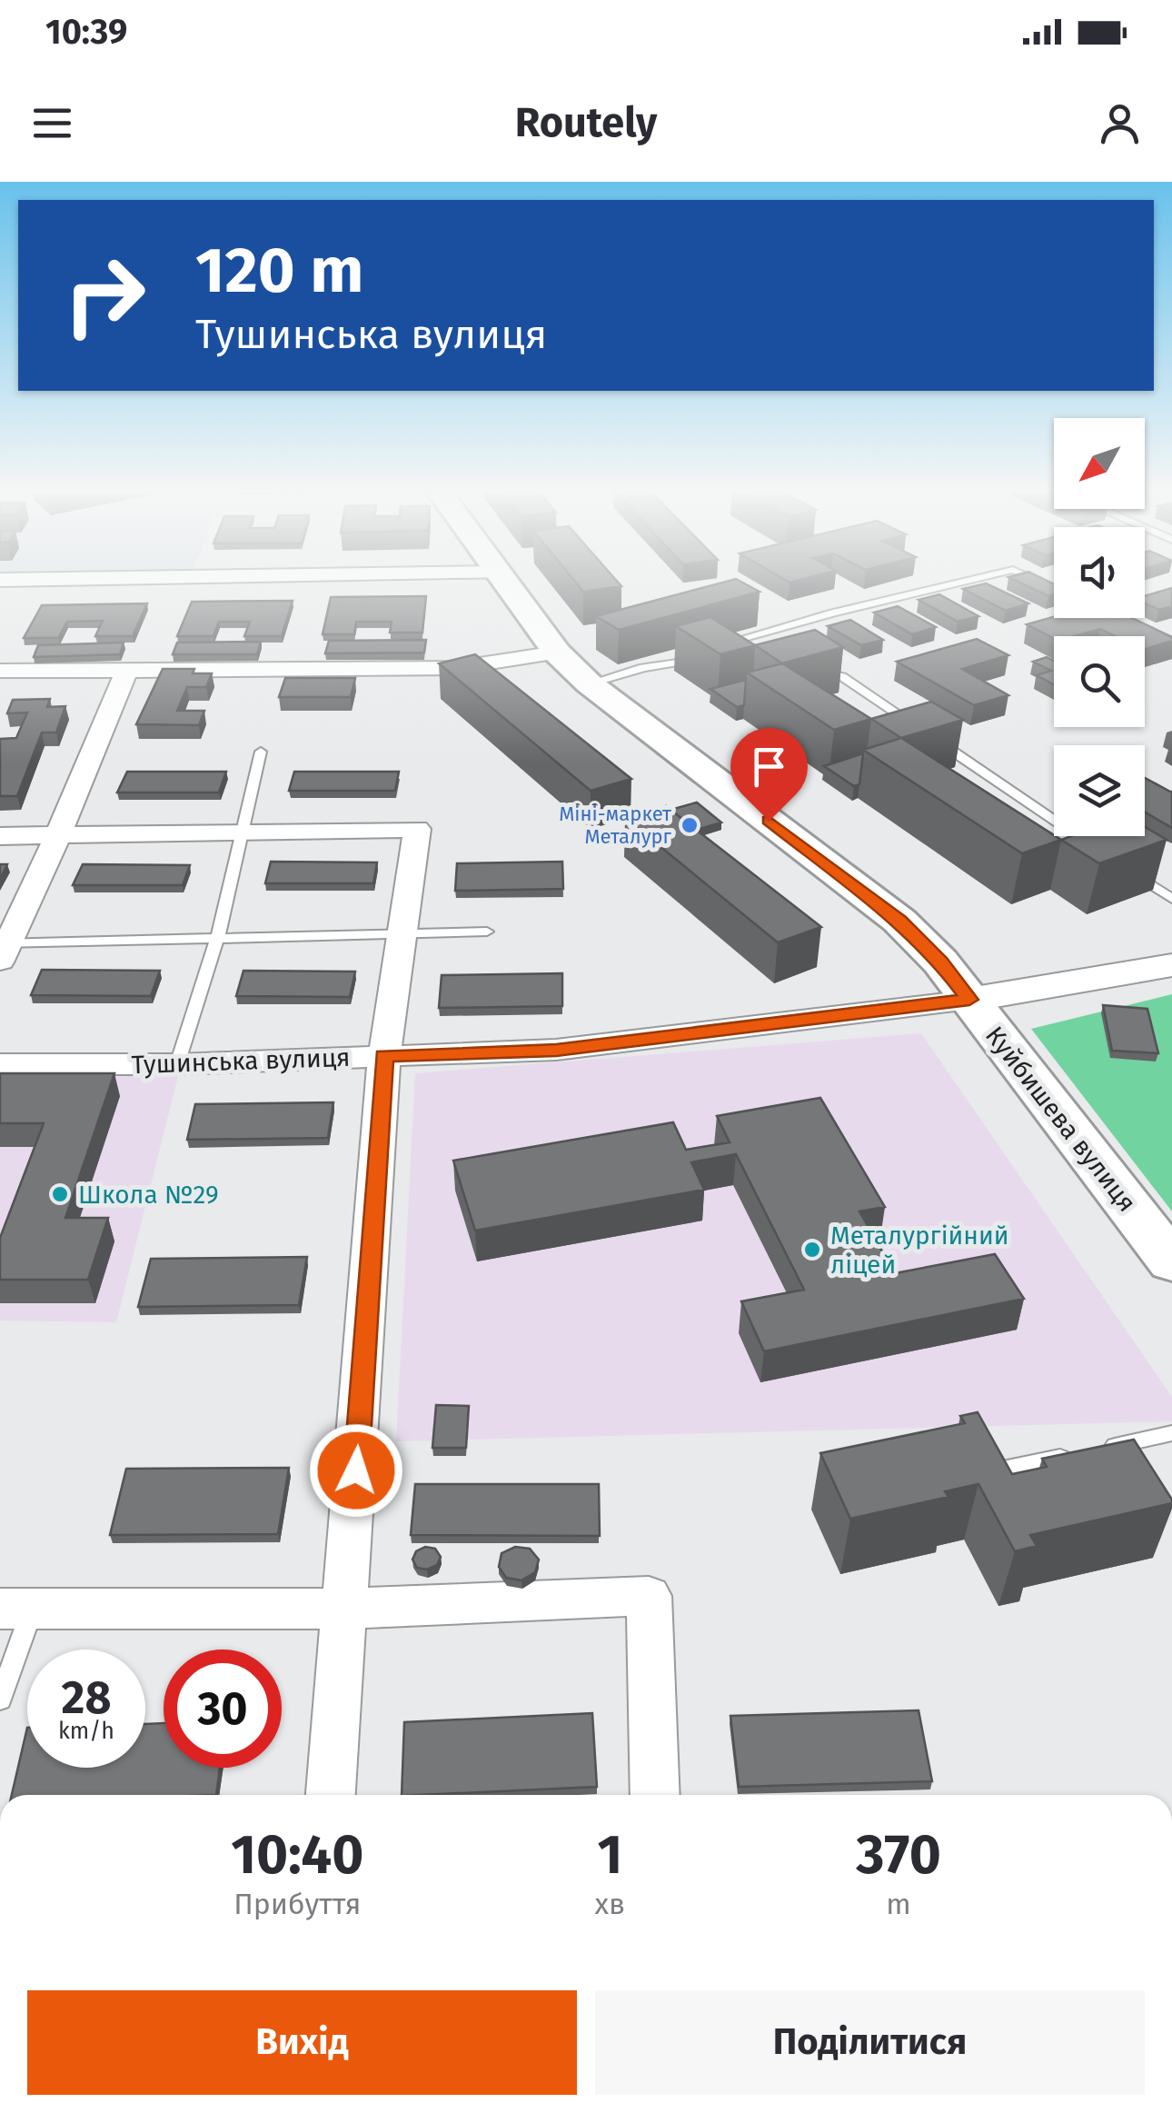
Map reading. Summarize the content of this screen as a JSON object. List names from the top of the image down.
{
  "streets": {
    "main road": ["Куйбишева вулиця"],
    "street": ["Тушинська вулиця"]
  },
  "crossings": [
    ["Тушинська вулиця", "Куйбишева вулиця"]
  ],
  "places": ["Міні-маркет Металург", "Школа №29", "Металургійний ліцей"],
  "north": "bottom left",
  "page": {
    "status": "10:39",
    "header": "Routely",
    "turn": ["120 m", "Тушинська вулиця"],
    "speed": "28 km/h",
    "limit": "30",
    "eta": [
      "10:40",
      "Прибуття",
      "1",
      "хв",
      "370",
      "m"
    ],
    "buttons": ["Вихід", "Поділитися"]
  }
}
